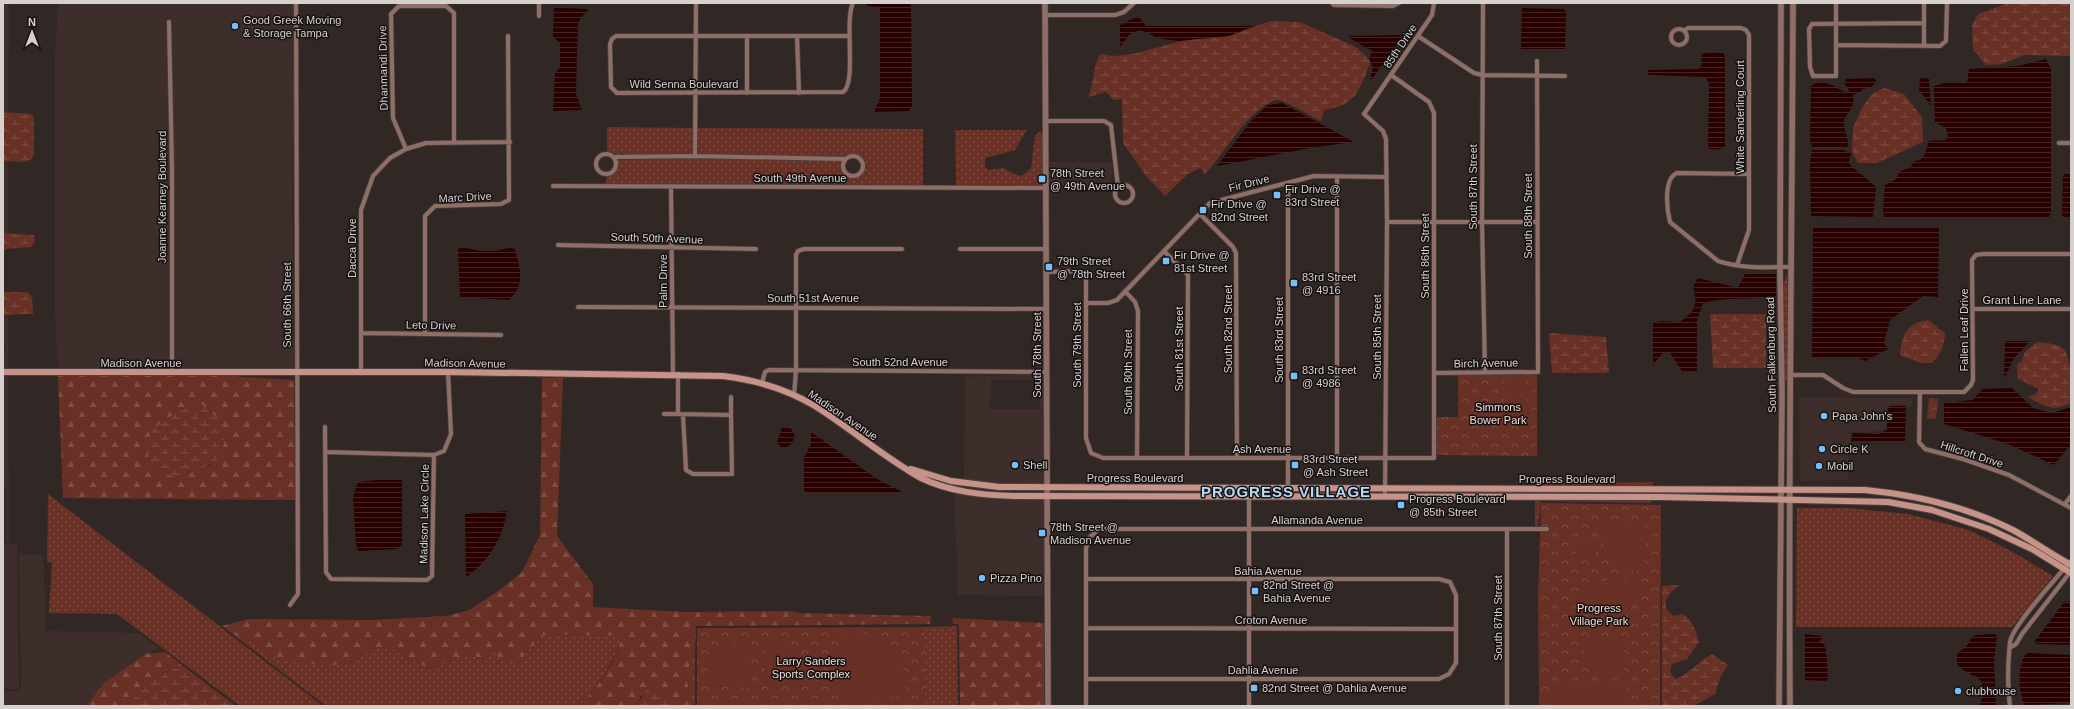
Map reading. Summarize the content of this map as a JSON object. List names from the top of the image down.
{
  "streets": {
    "main road": ["Madison Avenue", "Progress Boulevard"],
    "street": [
      "85th Drive",
      "Dhanmandi Drive",
      "Wild Senna Boulevard",
      "White Sanderling Court",
      "South 49th Avenue",
      "Fir Drive",
      "South 87th Street",
      "Joanne Kearney Boulevard",
      "Marc Drive",
      "South 88th Street",
      "South 50th Avenue",
      "Dacca Drive",
      "South 86th Street",
      "Palm Drive",
      "South 51st Avenue",
      "Grant Line Lane",
      "South 66th Street",
      "Leto Drive",
      "South 82nd Street",
      "Fallen Leaf Drive",
      "South 85th Street",
      "South 83rd Street",
      "South 79th Street",
      "South 81st Street",
      "South 78th Street",
      "South Falkenburg Road",
      "South 52nd Avenue",
      "Birch Avenue",
      "South 80th Street",
      "Ash Avenue",
      "Hillcroft Drive",
      "Madison Lake Circle",
      "Allamanda Avenue",
      "Bahia Avenue",
      "Croton Avenue",
      "Dahlia Avenue"
    ]
  },
  "crossings": [
    ["85th Drive", "Fir Drive"],
    ["85th Drive", "South 86th Street"],
    ["85th Drive", "South 85th Street"],
    ["Dhanmandi Drive", "Dacca Drive"],
    ["South 49th Avenue", "Palm Drive"],
    ["South 49th Avenue", "South 78th Street"],
    ["Fir Drive", "South 82nd Street"],
    ["Fir Drive", "South 85th Street"],
    ["Fir Drive", "South 83rd Street"],
    ["Fir Drive", "South 79th Street"],
    ["Fir Drive", "South 81st Street"],
    ["Fir Drive", "South 80th Street"],
    ["South 87th Street", "Birch Avenue"],
    ["South 87th Street", "Allamanda Avenue"],
    ["Joanne Kearney Boulevard", "Madison Avenue"],
    ["Marc Drive", "Dacca Drive"],
    ["Marc Drive", "Leto Drive"],
    ["South 88th Street", "Birch Avenue"],
    ["South 50th Avenue", "Palm Drive"],
    ["Dacca Drive", "Leto Drive"],
    ["Dacca Drive", "Madison Avenue"],
    ["South 86th Street", "Birch Avenue"],
    ["South 86th Street", "Ash Avenue"],
    ["Palm Drive", "South 51st Avenue"],
    ["Palm Drive", "Madison Avenue"],
    ["South 51st Avenue", "South 78th Street"],
    ["Grant Line Lane", "Fallen Leaf Drive"],
    ["South 66th Street", "Madison Avenue"],
    ["South 82nd Street", "Ash Avenue"],
    ["Fallen Leaf Drive", "South Falkenburg Road"],
    ["Fallen Leaf Drive", "Hillcroft Drive"],
    ["South 85th Street", "Ash Avenue"],
    ["South 85th Street", "Progress Boulevard"],
    ["South 83rd Street", "Ash Avenue"],
    ["South 83rd Street", "Progress Boulevard"],
    ["South 79th Street", "South 78th Street"],
    ["South 79th Street", "Ash Avenue"],
    ["South 81st Street", "Ash Avenue"],
    ["South 78th Street", "South 52nd Avenue"],
    ["South 78th Street", "Madison Avenue"],
    ["South 78th Street", "Progress Boulevard"],
    ["South Falkenburg Road", "Progress Boulevard"],
    ["South 52nd Avenue", "Madison Avenue"],
    ["Madison Avenue", "Progress Boulevard"],
    ["Madison Avenue", "Madison Lake Circle"],
    ["South 80th Street", "Ash Avenue"],
    ["Allamanda Avenue", "Bahia Avenue"],
    ["Bahia Avenue", "Croton Avenue"],
    ["Bahia Avenue", "Dahlia Avenue"],
    ["Croton Avenue", "Dahlia Avenue"]
  ],
  "districts": ["PROGRESS VILLAGE"],
  "parks": ["Simmons Bower Park", "Progress Village Park", "Larry Sanders Sports Complex"],
  "places": {
    "other": [
      "Good Greek Moving & Storage Tampa",
      "Papa John's",
      "Circle K",
      "Shell",
      "Mobil",
      "Pizza Pino",
      "clubhouse"
    ],
    "transit": [
      "78th Street @ 49th Avenue",
      "Fir Drive @ 83rd Street",
      "Fir Drive @ 82nd Street",
      "Fir Drive @ 81st Street",
      "79th Street @ 78th Street",
      "83rd Street @ 4916",
      "83rd Street @ 4986",
      "83rd Street @ Ash Street",
      "Progress Boulevard @ 85th Street",
      "78th Street @ Madison Avenue",
      "82nd Street @ Bahia Avenue",
      "82nd Street @ Dahlia Avenue"
    ]
  },
  "north": "top"
}
